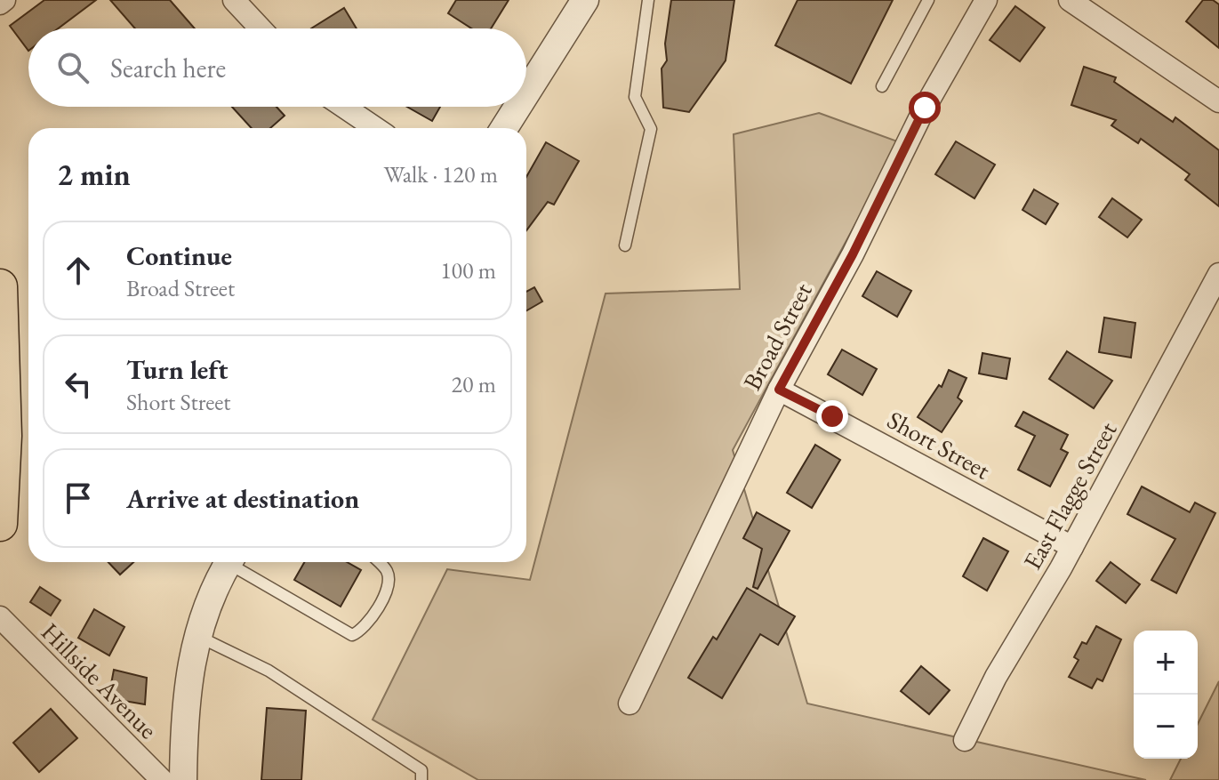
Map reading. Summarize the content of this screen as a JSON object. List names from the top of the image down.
{
  "streets": {
    "street": [
      "Broad Street",
      "Short Street",
      "East Flagge Street",
      "Hillside Avenue"
    ]
  },
  "crossings": [
    ["Broad Street", "Short Street"],
    ["Short Street", "East Flagge Street"]
  ],
  "page": {
    "search": "Search here",
    "heading": ["2 min", "Walk · 120 m"],
    "list": [
      ["Continue", "Broad Street", "100 m"],
      ["Turn left", "Short Street", "20 m"],
      "Arrive at destination"
    ],
    "map_buttons": ["+", "−"]
  }
}
